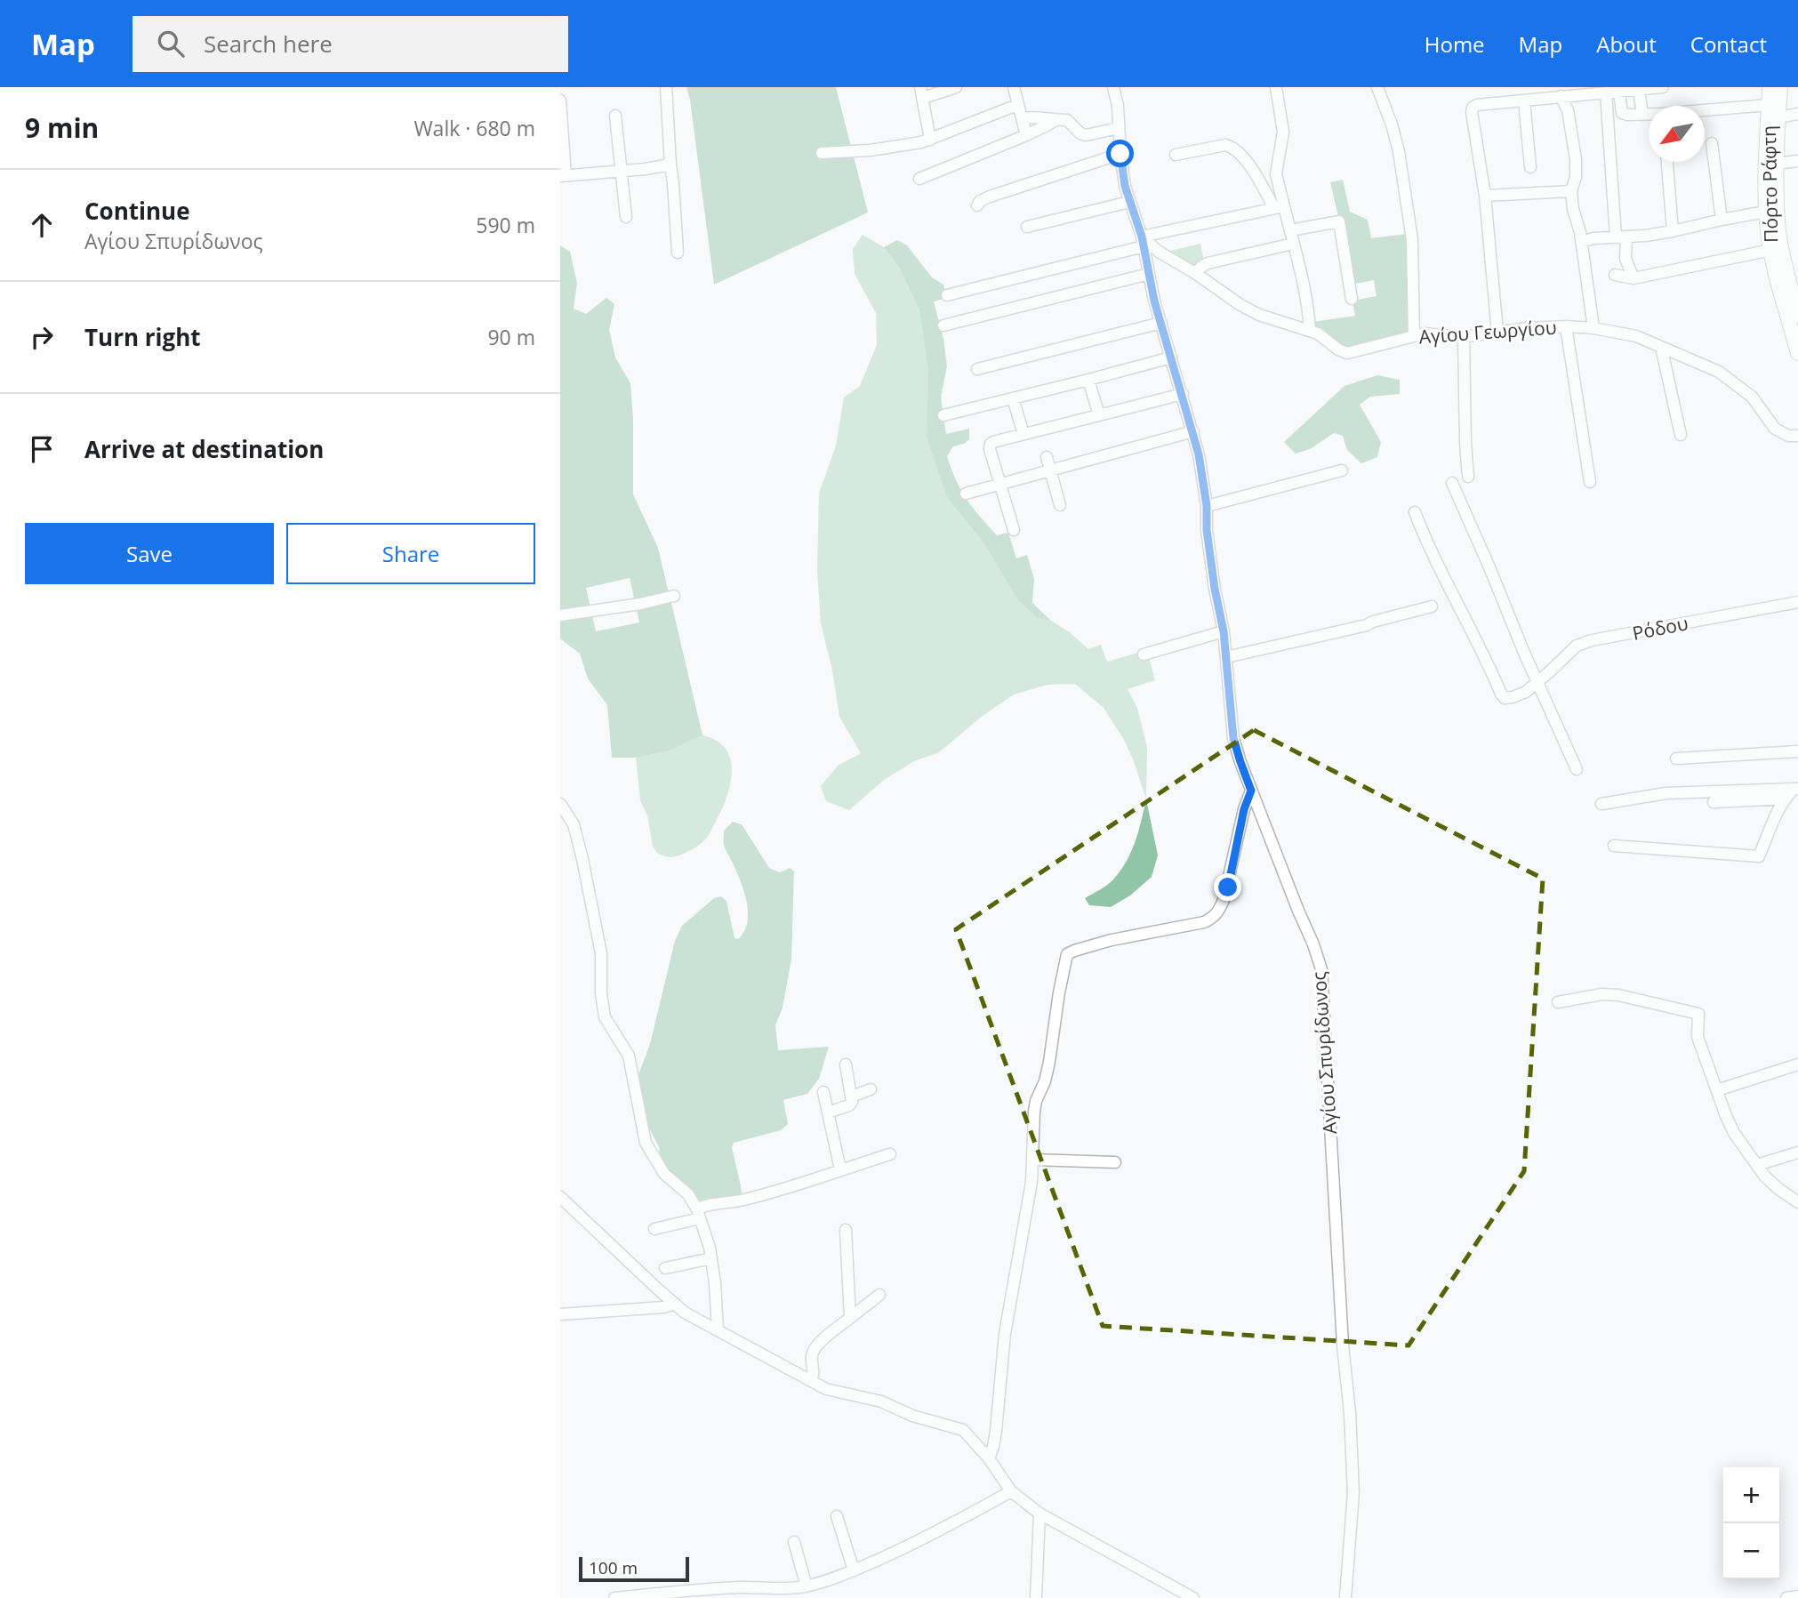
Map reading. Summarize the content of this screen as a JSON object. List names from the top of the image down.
{
  "streets": {
    "main road": ["Πόρτο Ράφτη"],
    "street": ["Αγίου Γεωργίου", "Ρόδου", "Αγίου Σπυρίδωνος"]
  },
  "crossings": [
    ["Αγίου Γεωργίου", "Αγίου Σπυρίδωνος"]
  ],
  "scale_bar": "100 m",
  "north": "bottom left",
  "page": {
    "header": "Map",
    "search": "Search here",
    "nav": [
      "Home",
      "Map",
      "About",
      "Contact"
    ],
    "heading": ["9 min", "Walk · 680 m"],
    "list": [
      ["Continue", "Αγίου Σπυρίδωνος", "590 m"],
      ["Turn right", "90 m"],
      "Arrive at destination"
    ],
    "buttons": ["Save", "Share"],
    "map_buttons": ["+", "−"],
    "scale": "100 m"
  }
}
